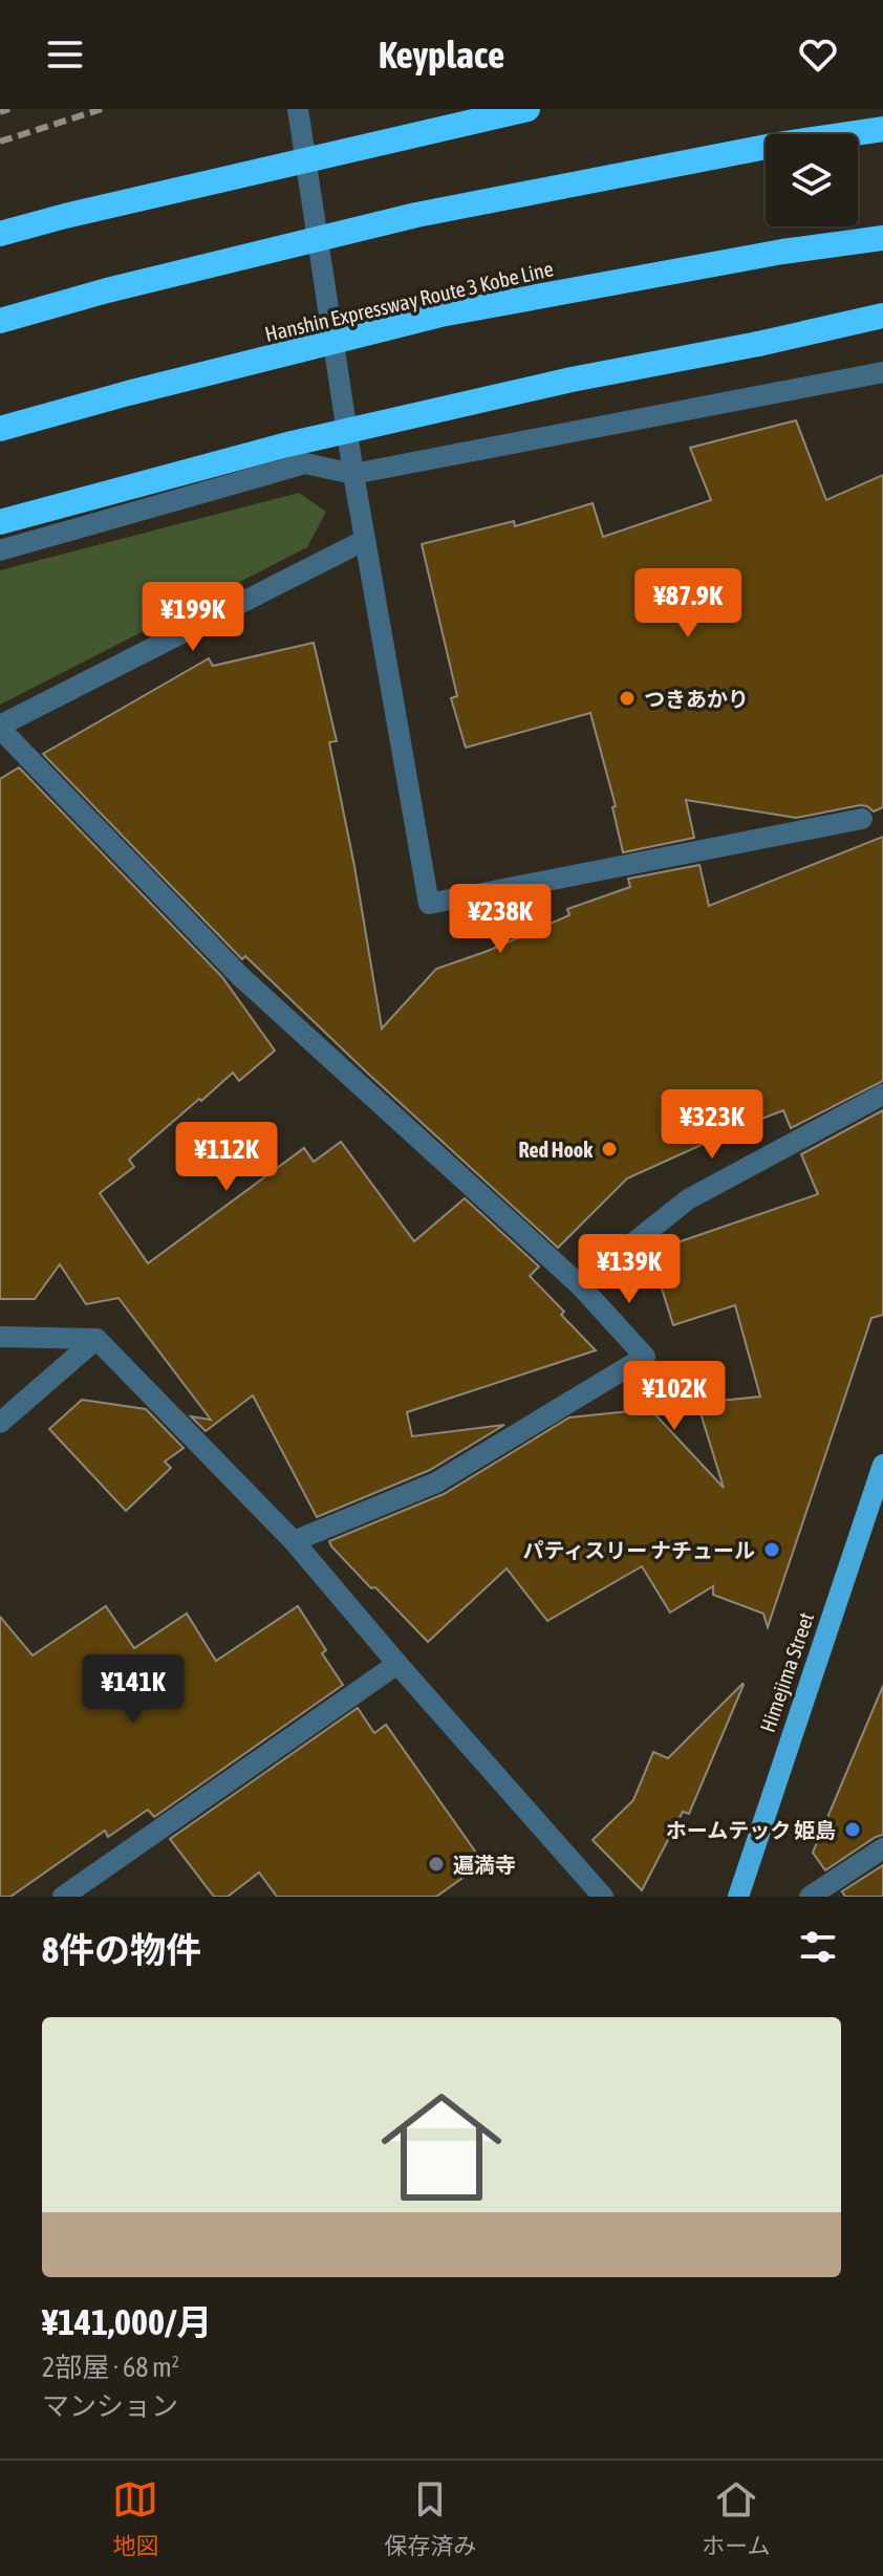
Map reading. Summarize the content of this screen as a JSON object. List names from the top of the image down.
{
  "streets": {
    "highway": ["Hanshin Expressway Route 3 Kobe Line"],
    "main road": ["Himejima Street"]
  },
  "places": [
    "つきあかり",
    "Red Hook",
    "パティスリー ナチュール",
    "ホームテック 姫島",
    "遍満寺"
  ],
  "page": {
    "header": "Keyplace",
    "price": [
      "¥87.9K",
      "¥199K",
      "¥238K",
      "¥323K",
      "¥112K",
      "¥139K",
      "¥102K",
      "¥141K"
    ],
    "heading": "8件の物件",
    "list": [
      {
        "name": "¥141,000/月",
        "note": "2部屋 · 68 m² · マンション"
      }
    ],
    "tabs": ["地図", "保存済み", "ホーム"]
  }
}
